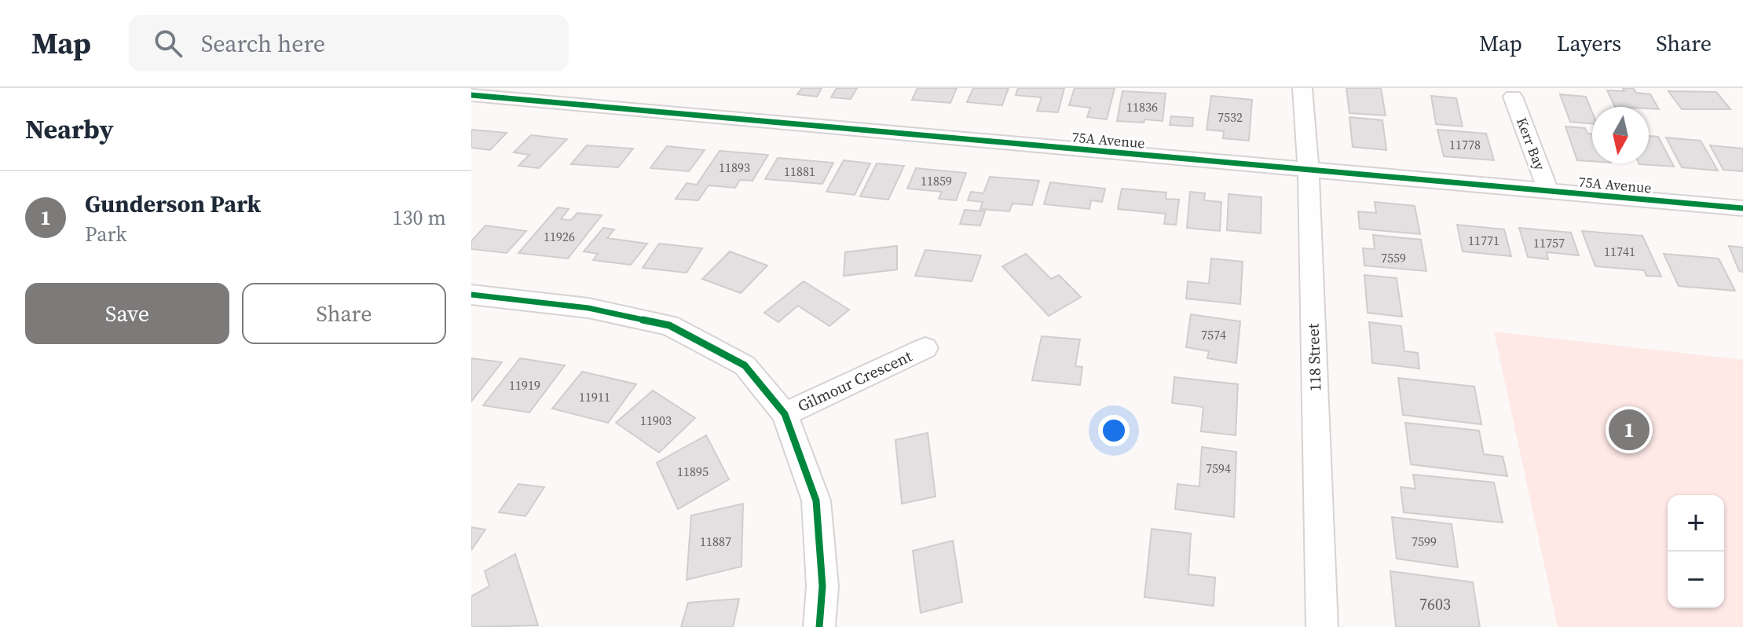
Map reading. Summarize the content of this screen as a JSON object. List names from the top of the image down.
{
  "streets": {
    "street": [
      "75A Avenue",
      "Kerr Bay",
      "118 Street",
      "Gilmour Crescent"
    ]
  },
  "crossings": [
    ["75A Avenue", "Kerr Bay"],
    ["75A Avenue", "118 Street"]
  ],
  "house_numbers": [
    "11836",
    "7532",
    "11778",
    "11893",
    "11881",
    "11859",
    "11926",
    "11771",
    "11757",
    "11741",
    "7559",
    "7574",
    "11919",
    "11911",
    "11903",
    "7594",
    "11895",
    "11887",
    "7599",
    "7603"
  ],
  "north": "bottom",
  "page": {
    "header": "Map",
    "search": "Search here",
    "nav": ["Map", "Layers", "Share"],
    "heading": "Nearby",
    "list": [
      {
        "mark": "1",
        "name": "Gunderson Park",
        "note": "Park",
        "value": "130 m"
      }
    ],
    "buttons": ["Save", "Share"],
    "pins": "1",
    "map_buttons": ["+", "−"]
  }
}
